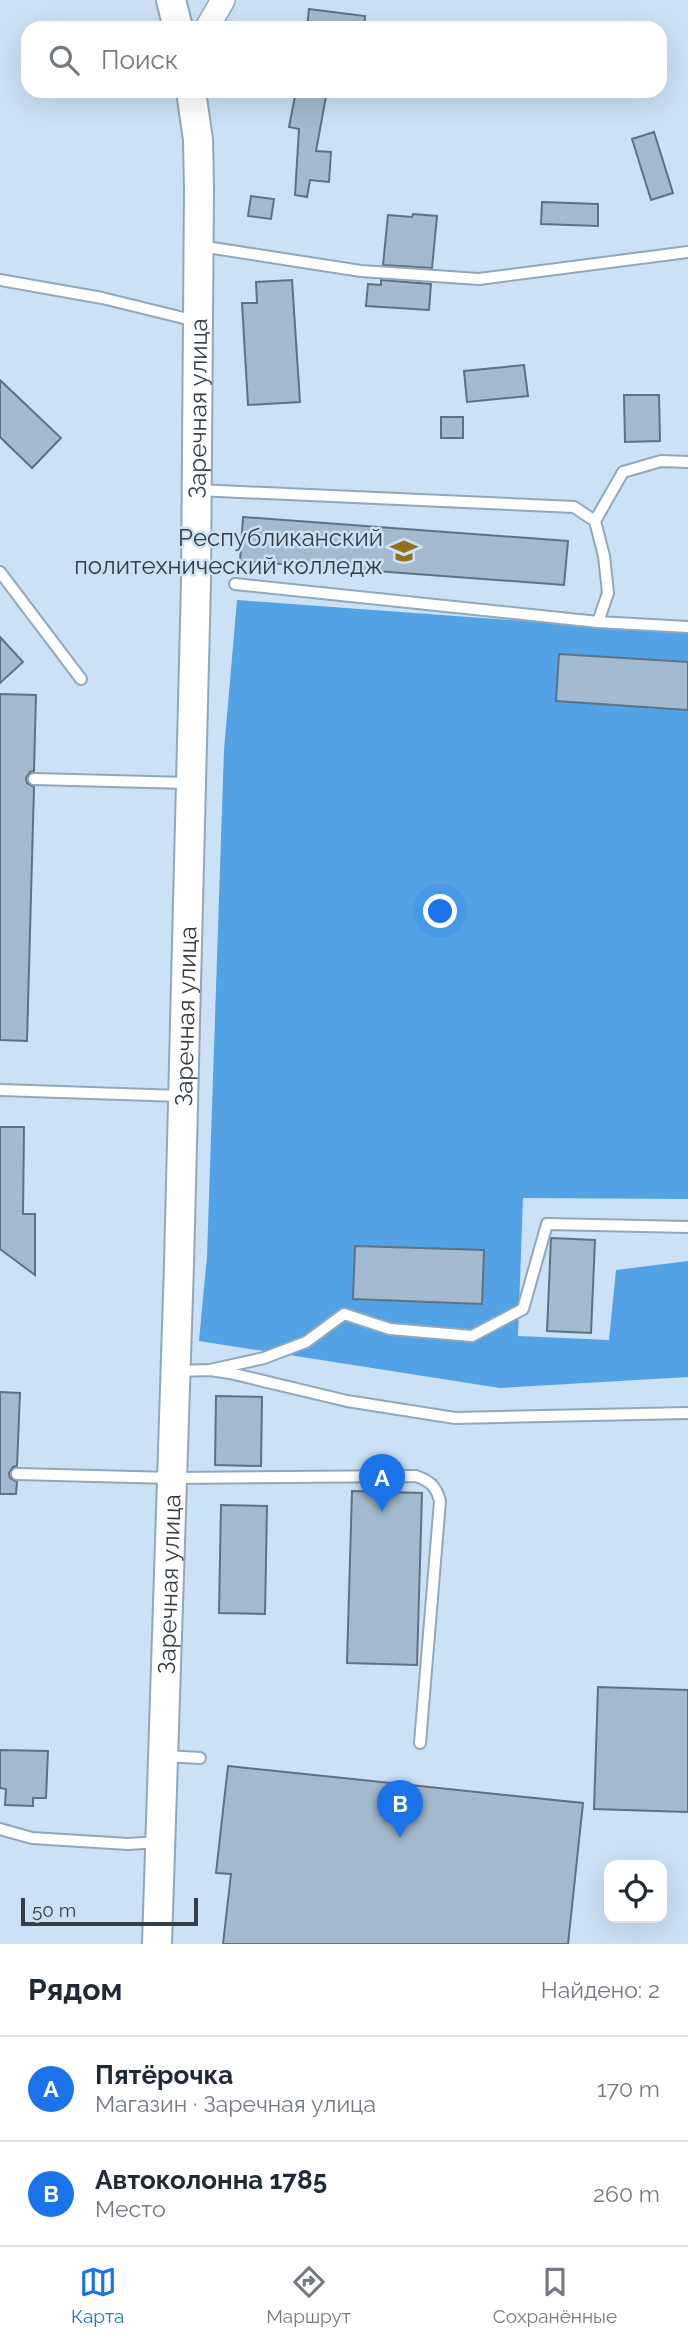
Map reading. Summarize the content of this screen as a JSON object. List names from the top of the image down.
{
  "streets": {
    "street": ["Заречная улица"]
  },
  "places": {
    "school or university": ["Республиканский политехнический колледж"]
  },
  "scale_bar": "50 m",
  "page": {
    "search": "Поиск",
    "pins": ["A", "B"],
    "scale": "50 m",
    "heading": ["Рядом", "Найдено: 2"],
    "list": [
      {
        "mark": "A",
        "name": "Пятёрочка",
        "note": "Магазин · Заречная улица",
        "value": "170 m"
      },
      {
        "mark": "B",
        "name": "Автоколонна 1785",
        "note": "Место",
        "value": "260 m"
      }
    ],
    "nav": ["Карта", "Маршрут", "Сохранённые"]
  }
}
